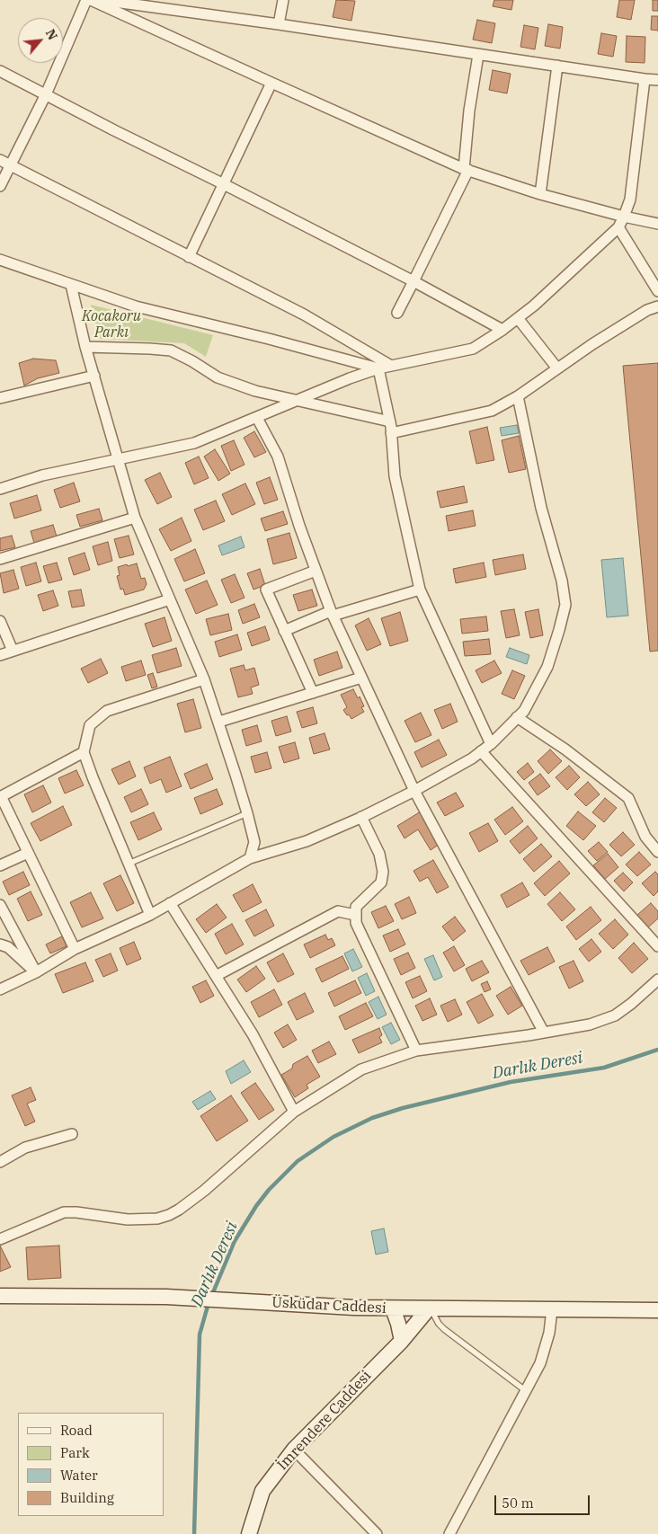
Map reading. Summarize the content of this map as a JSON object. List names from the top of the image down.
{
  "streets": {
    "main road": ["Üsküdar Caddesi", "İmrendere Caddesi"]
  },
  "crossings": [
    ["Üsküdar Caddesi", "İmrendere Caddesi"]
  ],
  "water": ["Darlık Deresi"],
  "parks": ["Kocakoru Parkı"],
  "legend": [
    "Road",
    "Park",
    "Water",
    "Building"
  ],
  "scale_bar": "50 m",
  "north": "top right"
}
